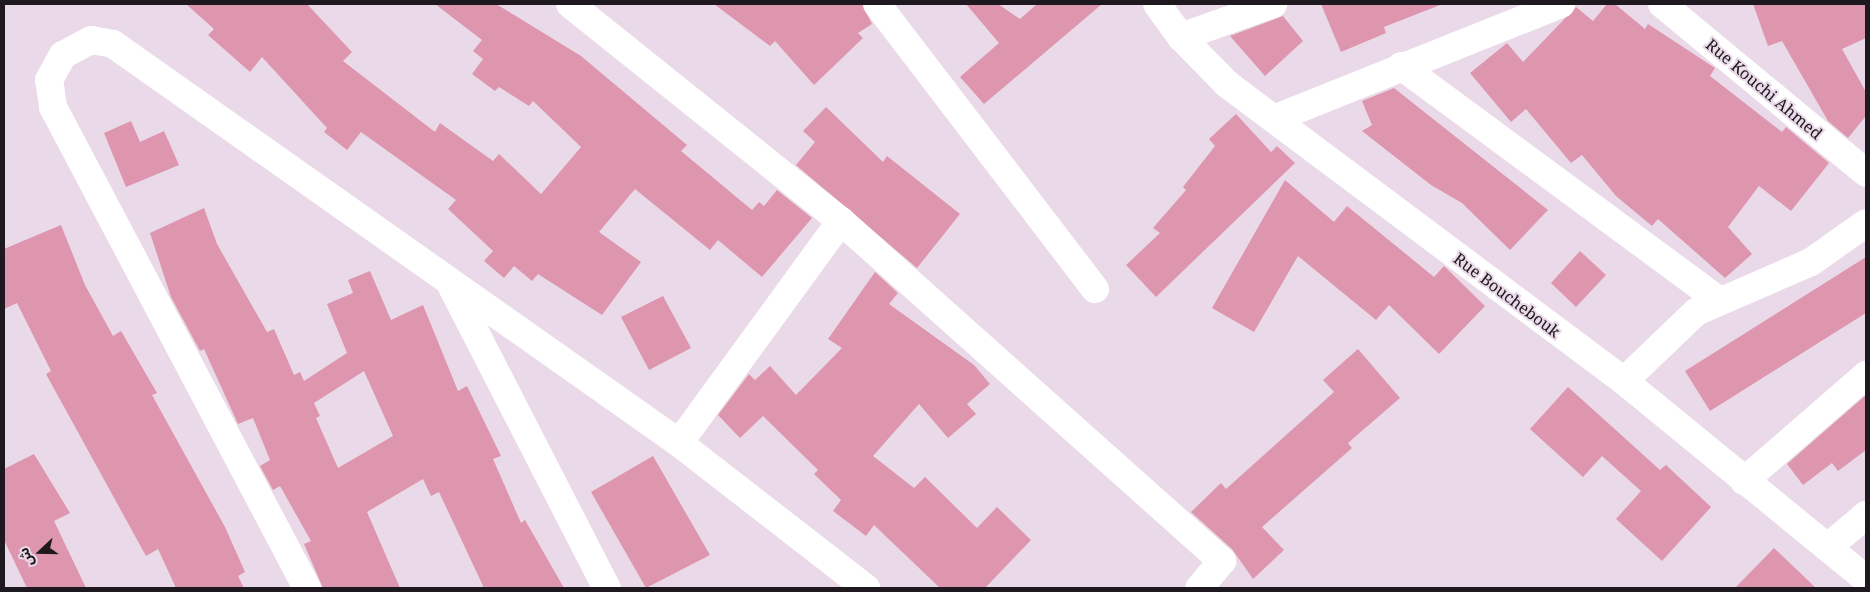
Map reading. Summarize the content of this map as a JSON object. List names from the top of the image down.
{
  "streets": {
    "street": ["Rue Kouchi Ahmed", "Rue Bouchebouk"]
  },
  "north": "left"
}
